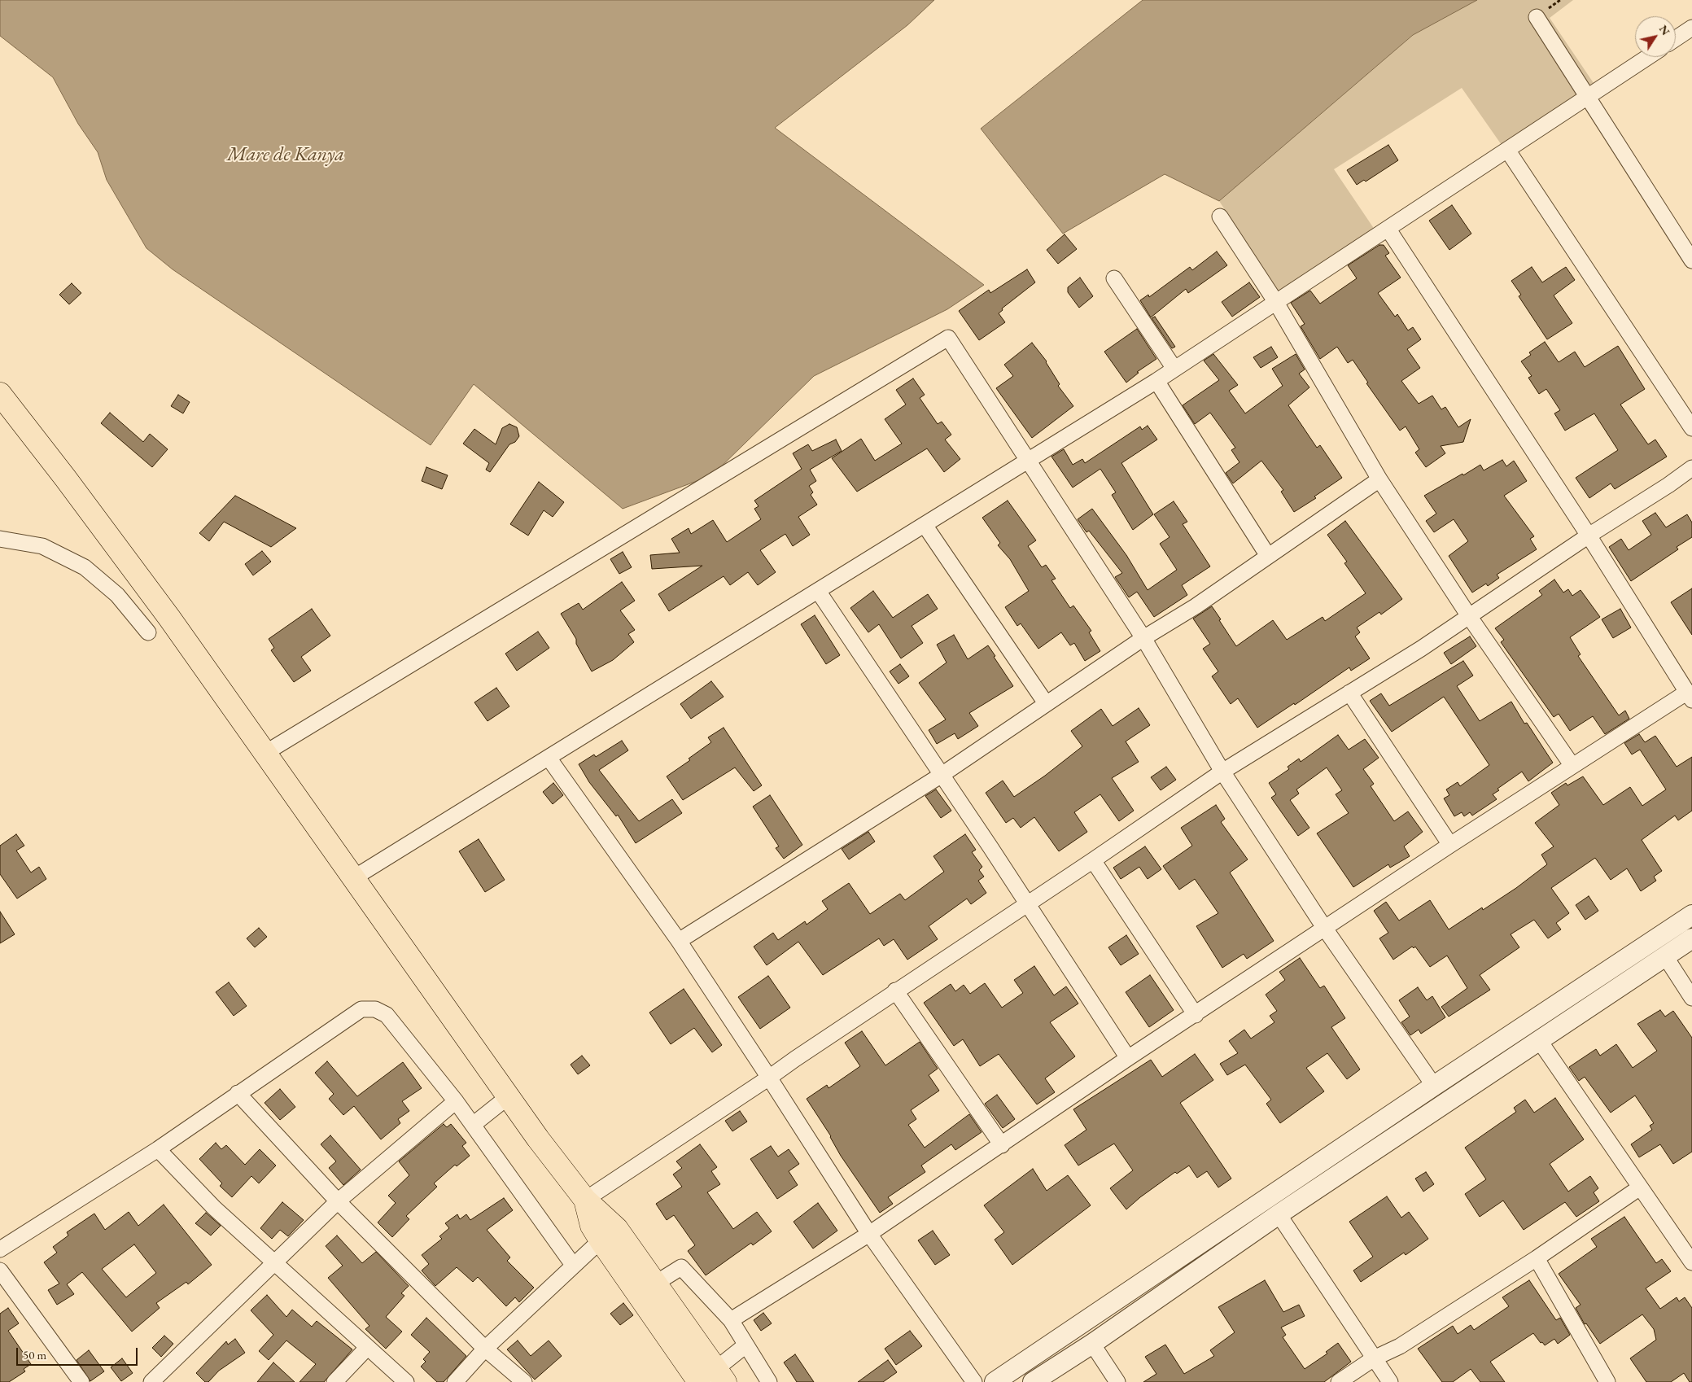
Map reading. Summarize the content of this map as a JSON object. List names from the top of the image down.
{
  "water": ["Mare de Kanya"],
  "scale_bar": "50 m",
  "north": "top right"
}
